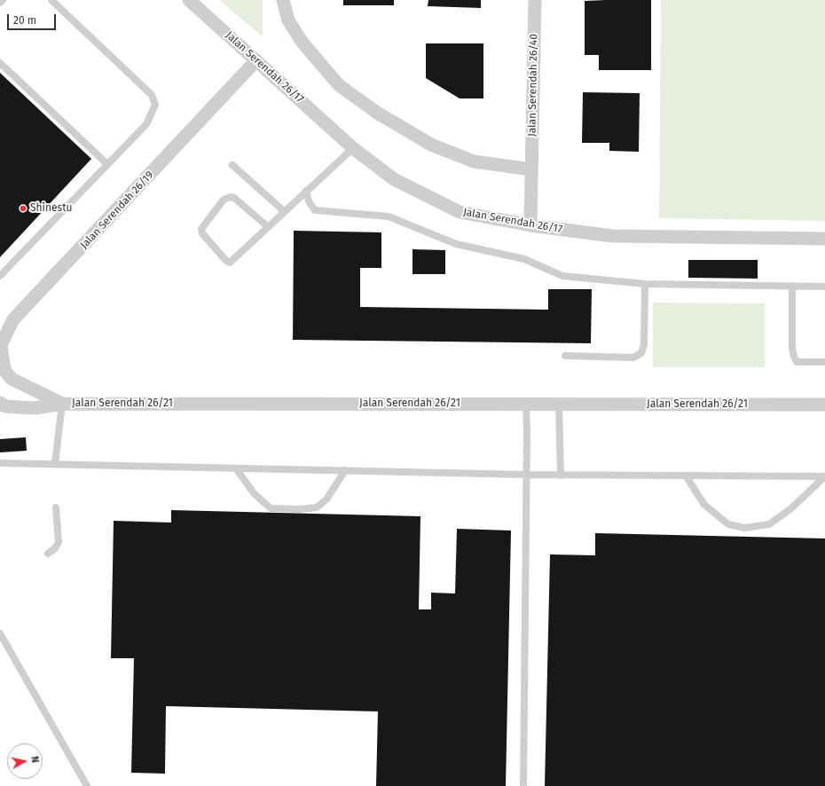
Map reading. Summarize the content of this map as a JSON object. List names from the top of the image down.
{
  "streets": {
    "street": [
      "Jalan Serendah 26/17",
      "Jalan Serendah 26/40",
      "Jalan Serendah 26/19",
      "Jalan Serendah 26/21"
    ]
  },
  "crossings": [
    ["Jalan Serendah 26/17", "Jalan Serendah 26/40"],
    ["Jalan Serendah 26/17", "Jalan Serendah 26/19"],
    ["Jalan Serendah 26/19", "Jalan Serendah 26/21"]
  ],
  "places": ["Shinestu"],
  "scale_bar": "20 m",
  "north": "right"
}
